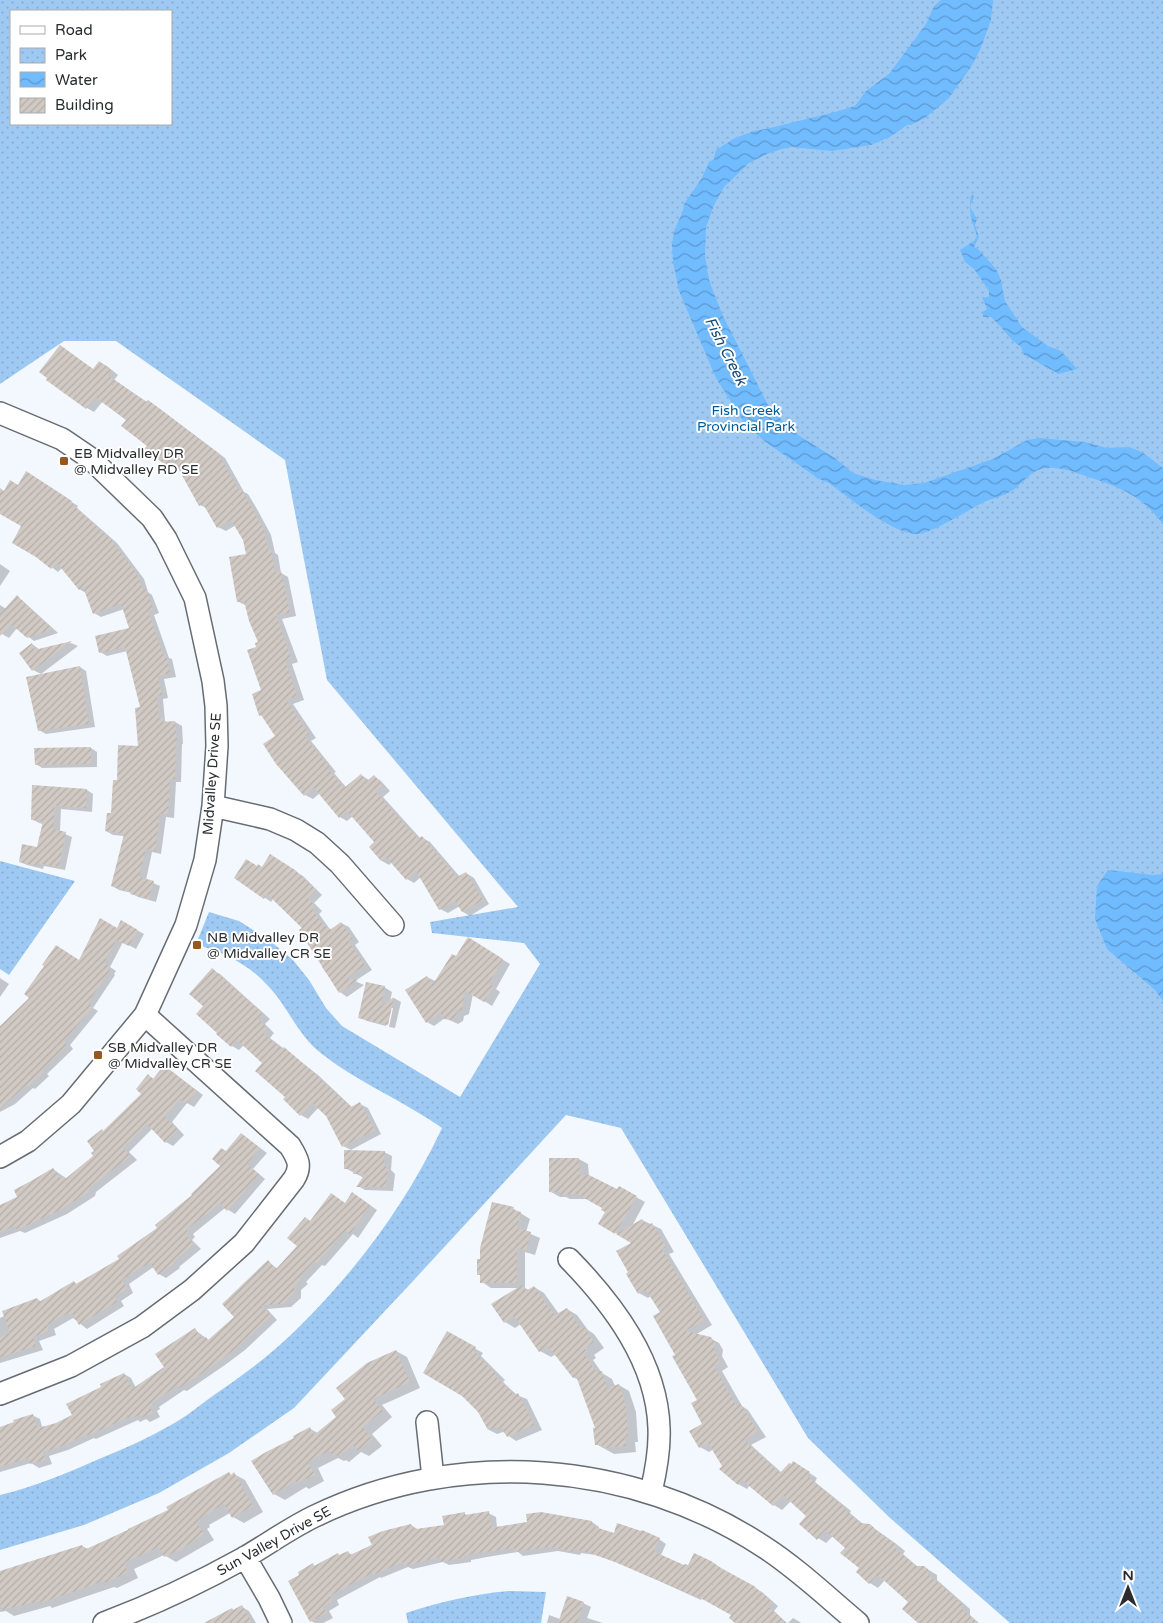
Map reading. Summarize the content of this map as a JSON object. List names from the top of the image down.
{
  "streets": {
    "street": ["Midvalley Drive SE", "Sun Valley Drive SE"]
  },
  "water": ["Fish Creek"],
  "parks": ["Fish Creek Provincial Park"],
  "places": {
    "transit": ["EB Midvalley DR @ Midvalley RD SE", "NB Midvalley DR @ Midvalley CR SE", "SB Midvalley DR @ Midvalley CR SE"]
  },
  "legend": [
    "Road",
    "Park",
    "Water",
    "Building"
  ],
  "north": "top"
}
